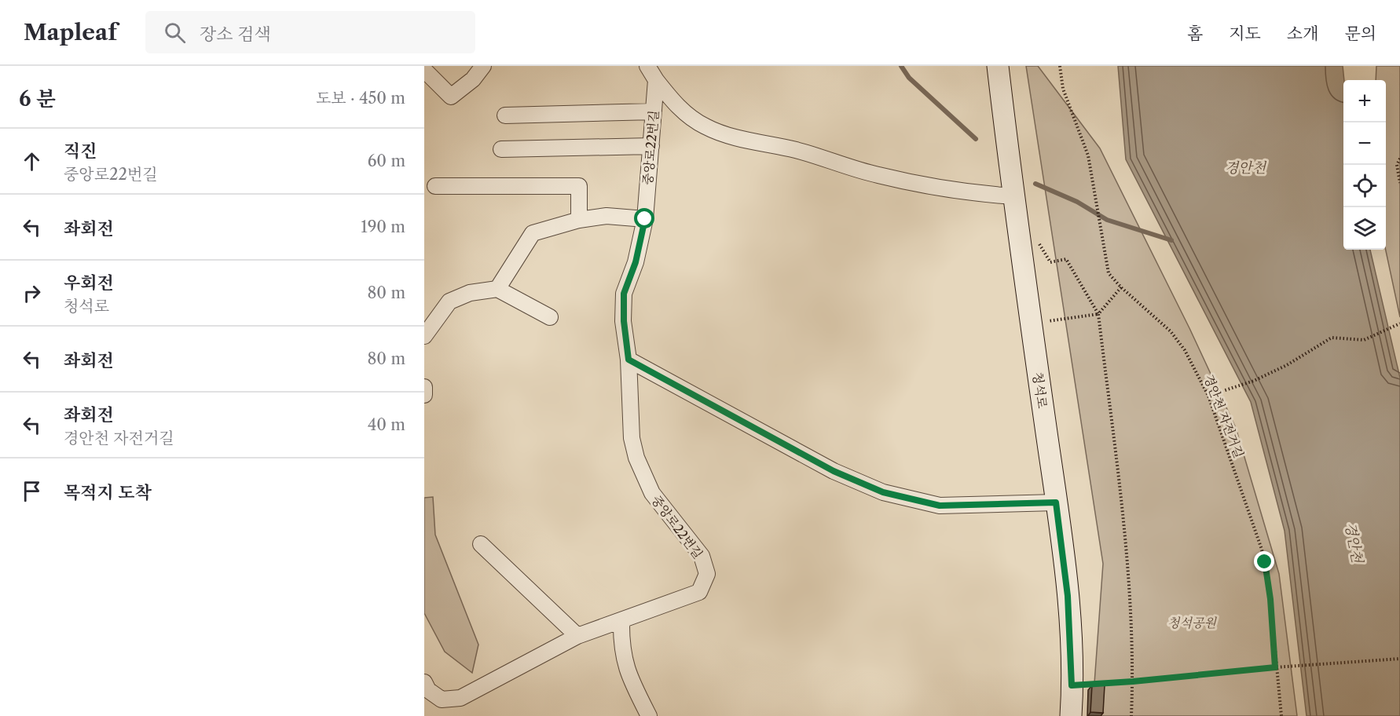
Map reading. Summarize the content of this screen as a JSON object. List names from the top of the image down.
{
  "streets": {
    "street": ["중앙로22번길", "청석로"],
    "path": ["경안천 자전거길"]
  },
  "water": ["경안천"],
  "parks": ["청석공원"],
  "page": {
    "header": "Mapleaf",
    "search": "장소 검색",
    "nav": [
      "홈",
      "지도",
      "소개",
      "문의"
    ],
    "heading": ["6 분", "도보 · 450 m"],
    "map_buttons": ["+", "−"],
    "list": [
      ["직진", "중앙로22번길", "60 m"],
      ["좌회전", "190 m"],
      ["우회전", "청석로", "80 m"],
      ["좌회전", "80 m"],
      ["좌회전", "경안천 자전거길", "40 m"],
      "목적지 도착"
    ]
  }
}
